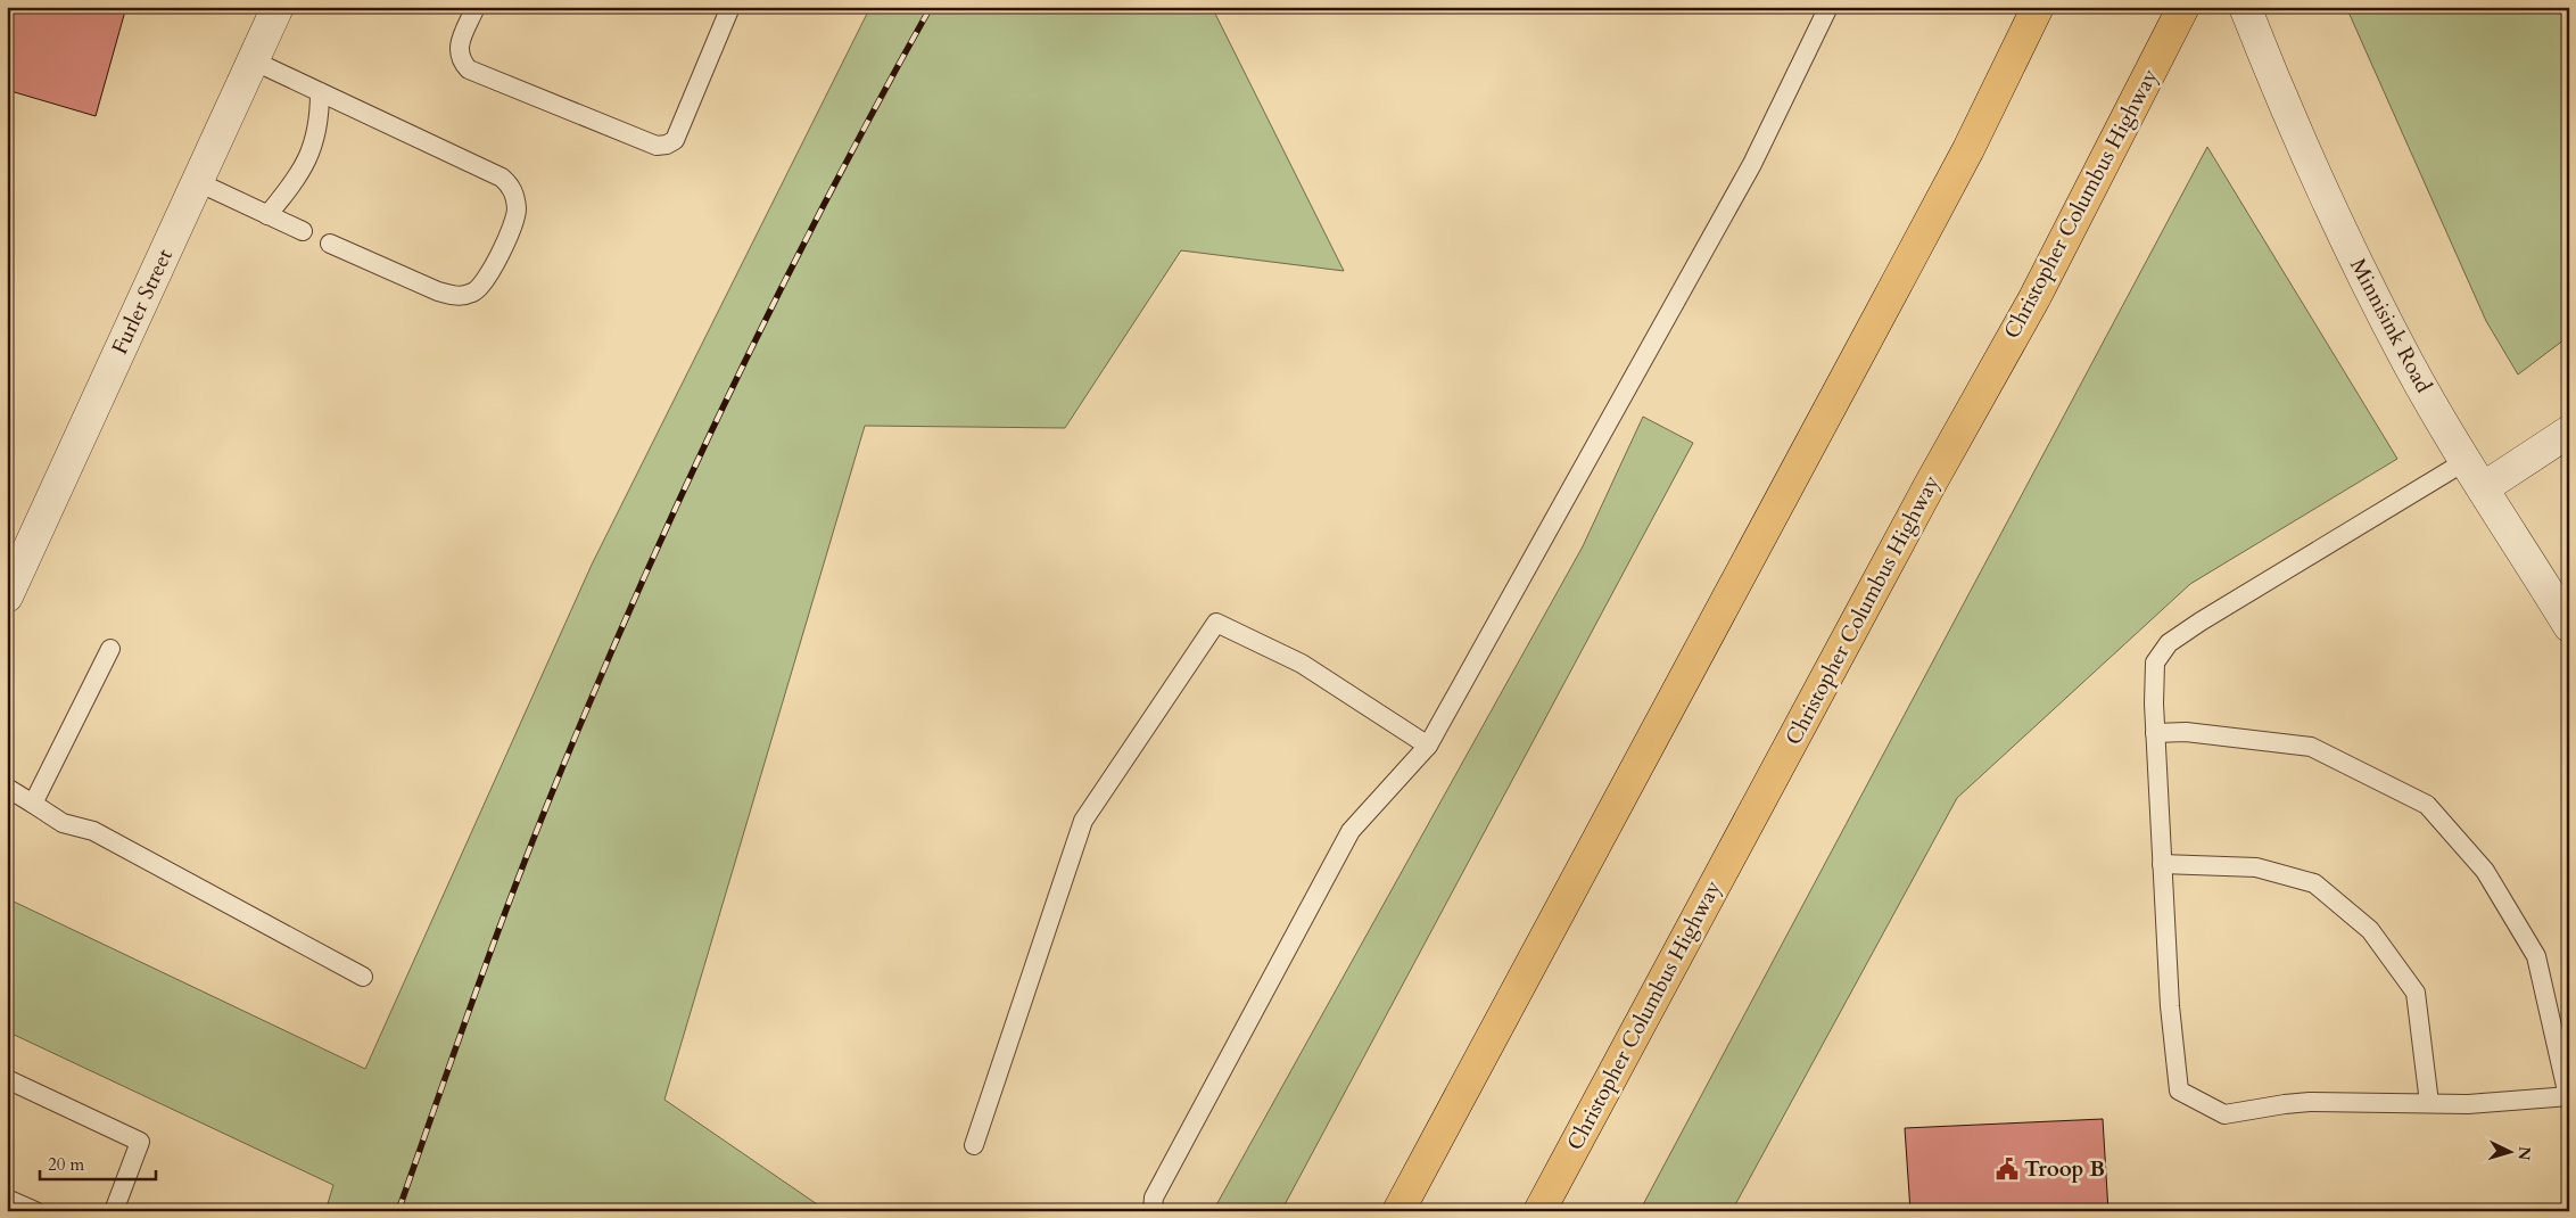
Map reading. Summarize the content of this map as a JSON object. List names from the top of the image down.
{
  "streets": {
    "highway": ["Christopher Columbus Highway"],
    "street": ["Furler Street", "Minnisink Road"]
  },
  "places": {
    "public building": ["Troop B"]
  },
  "scale_bar": "20 m",
  "north": "right"
}
